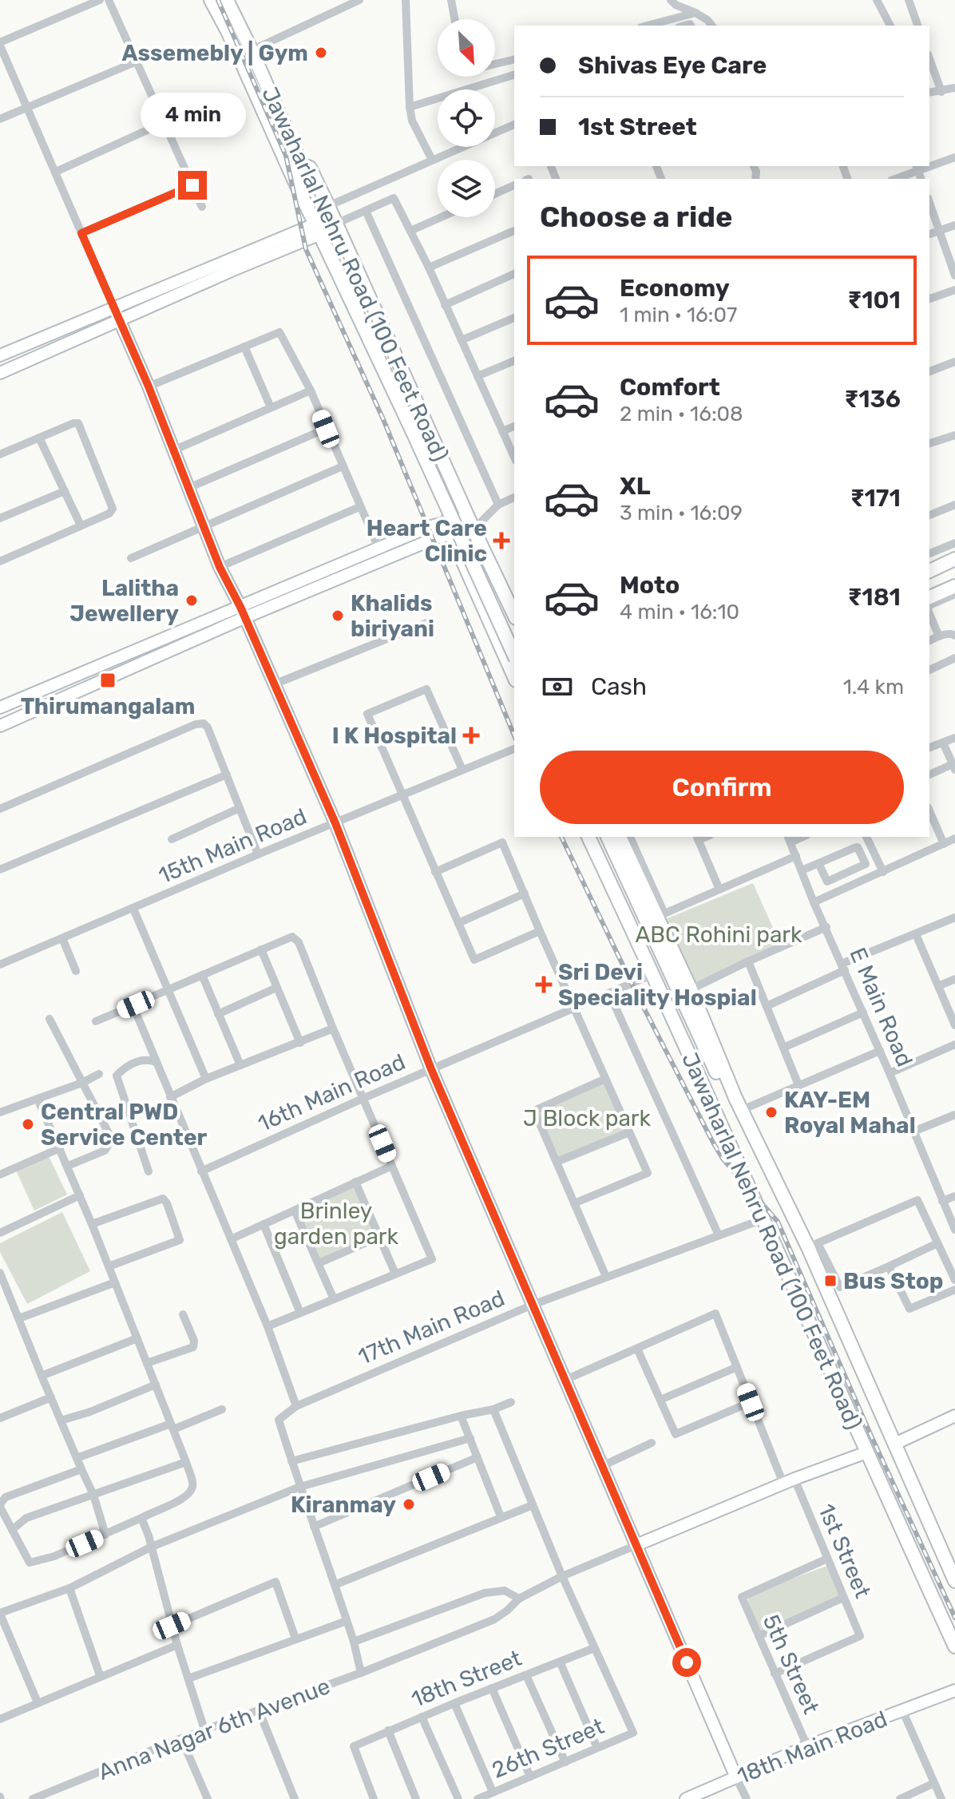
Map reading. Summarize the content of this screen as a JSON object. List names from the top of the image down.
{
  "streets": {
    "main road": ["Jawaharlal Nehru Road (100 Feet Road)"],
    "street": [
      "15th Main Road",
      "E Main Road",
      "16th Main Road",
      "17th Main Road",
      "1st Street",
      "5th Street",
      "18th Street",
      "Anna Nagar 6th Avenue",
      "18th Main Road",
      "26th Street"
    ]
  },
  "crossings": [
    ["Jawaharlal Nehru Road (100 Feet Road)", "16th Main Road"],
    ["Jawaharlal Nehru Road (100 Feet Road)", "17th Main Road"],
    ["Jawaharlal Nehru Road (100 Feet Road)", "Anna Nagar 6th Avenue"],
    ["17th Main Road", "Anna Nagar 6th Avenue"],
    ["1st Street", "5th Street"],
    ["1st Street", "Anna Nagar 6th Avenue"],
    ["5th Street", "18th Main Road"],
    ["18th Street", "26th Street"]
  ],
  "parks": ["ABC Rohini park", "J Block park", "Brinley garden park"],
  "places": {
    "other": [
      "Assemebly | Gym",
      "Lalitha Jewellery",
      "Khalids biriyani",
      "KAY-EM Royal Mahal",
      "Central PWD Service Center",
      "Kiranmay"
    ],
    "health": ["Heart Care Clinic", "I K Hospital", "Sri Devi Speciality Hospial"],
    "transit": ["Thirumangalam", "Bus Stop"]
  },
  "north": "bottom right",
  "page": {
    "banner": ["Shivas Eye Care", "1st Street"],
    "bubble": "4 min",
    "heading": "Choose a ride",
    "list": [
      {
        "name": "Economy",
        "note": "1 min · 16:07",
        "value": "₹101"
      },
      {
        "name": "Comfort",
        "note": "2 min · 16:08",
        "value": "₹136"
      },
      {
        "name": "XL",
        "note": "3 min · 16:09",
        "value": "₹171"
      },
      {
        "name": "Moto",
        "note": "4 min · 16:10",
        "value": "₹181"
      }
    ],
    "pay": ["Cash", "1.4 km"],
    "buttons": "Confirm"
  }
}
